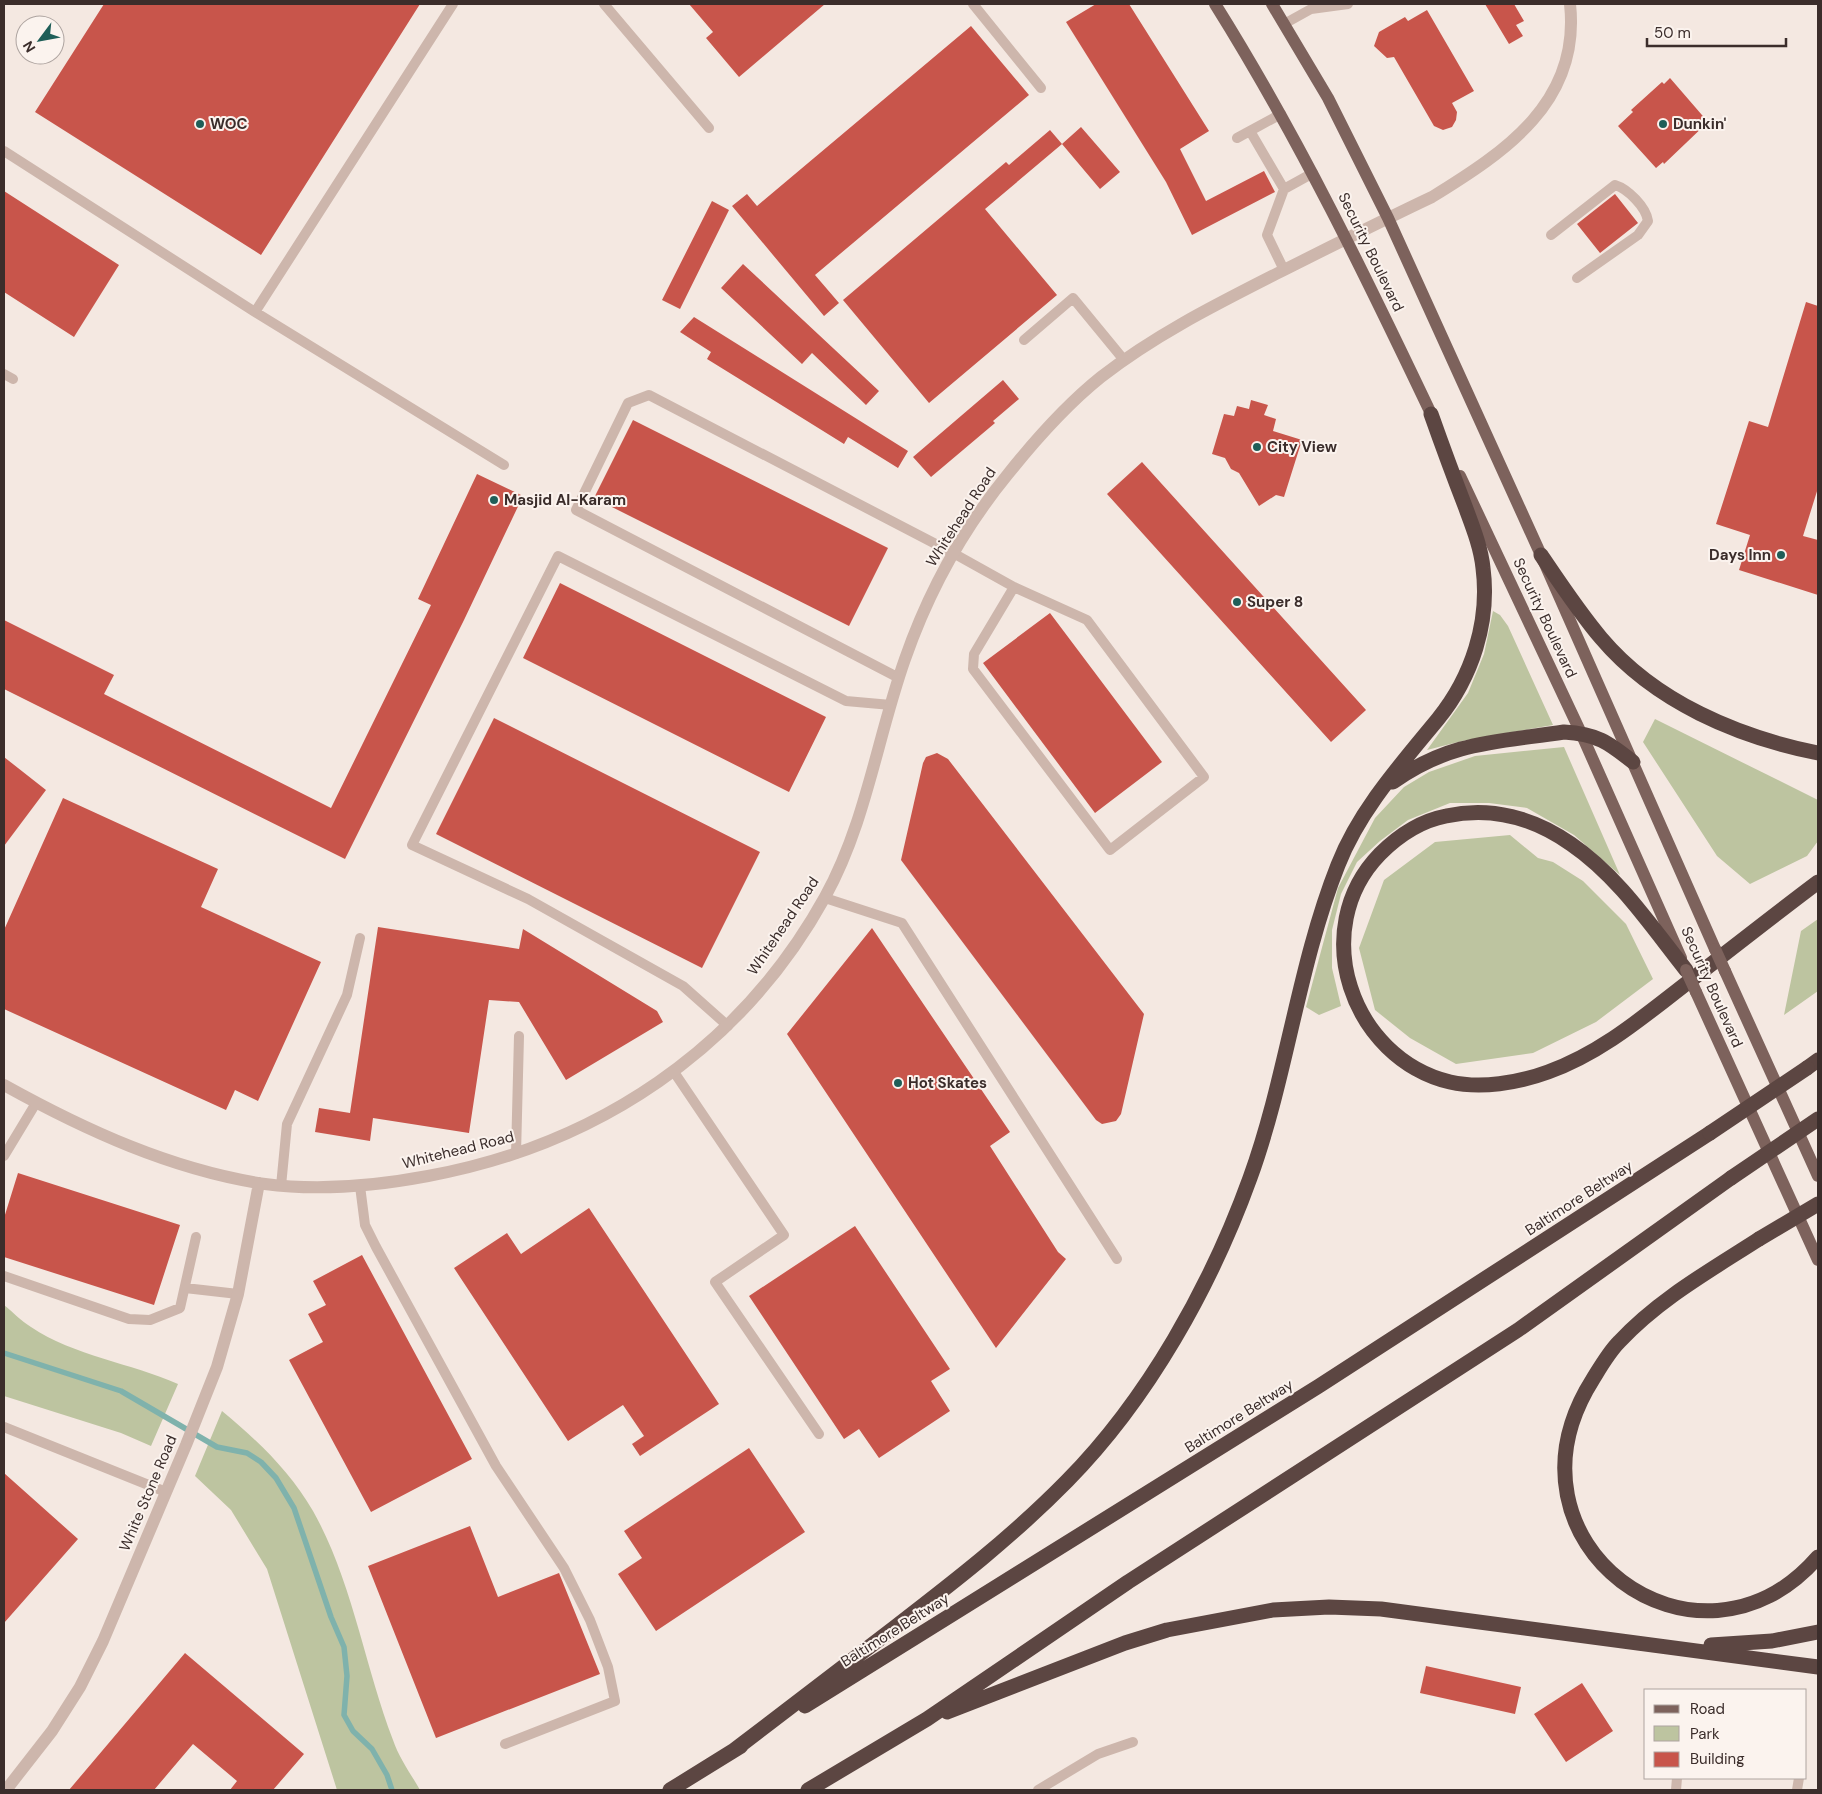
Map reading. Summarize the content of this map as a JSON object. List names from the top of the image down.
{
  "streets": {
    "highway": ["Baltimore Beltway"],
    "main road": ["Security Boulevard"],
    "street": ["Whitehead Road", "White Stone Road"]
  },
  "crossings": [
    ["Security Boulevard", "Whitehead Road"],
    ["Whitehead Road", "White Stone Road"]
  ],
  "places": [
    "WOC",
    "Dunkin'",
    "City View",
    "Masjid Al-Karam",
    "Days Inn",
    "Super 8",
    "Hot Skates"
  ],
  "legend": ["Road", "Park", "Building"],
  "scale_bar": "50 m",
  "north": "bottom left"
}
